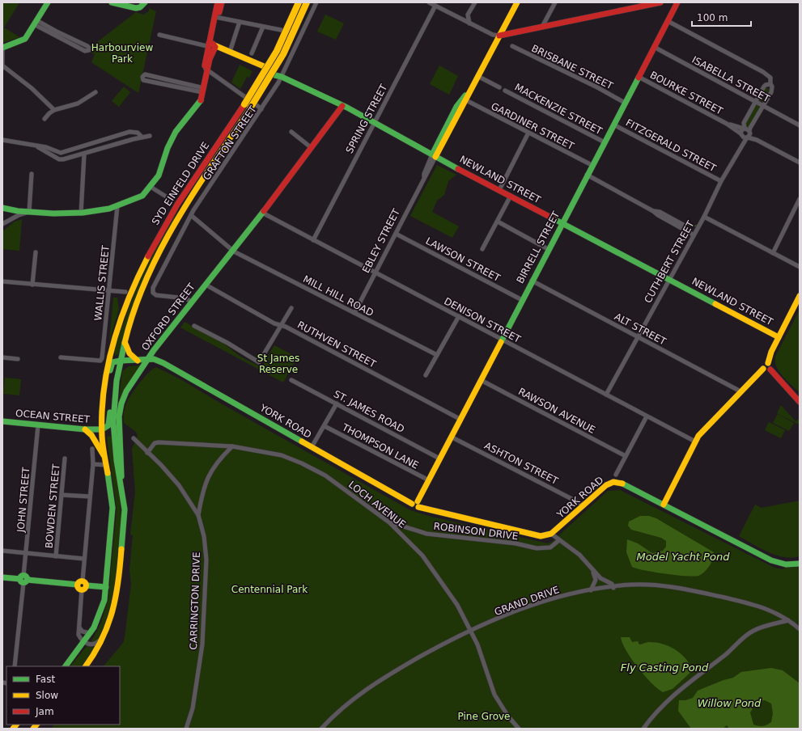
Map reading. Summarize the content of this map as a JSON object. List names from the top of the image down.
{
  "streets": {
    "main road": [
      "NEWLAND STREET",
      "SYD EINFELD DRIVE",
      "EBLEY STREET",
      "BIRRELL STREET",
      "OXFORD STREET",
      "OCEAN STREET",
      "YORK ROAD"
    ],
    "street": [
      "BRISBANE STREET",
      "ISABELLA STREET",
      "BOURKE STREET",
      "MACKENZIE STREET",
      "SPRING STREET",
      "GARDINER STREET",
      "GRAFTON STREET",
      "FITZGERALD STREET",
      "LAWSON STREET",
      "CUTHBERT STREET",
      "WALLIS STREET",
      "MILL HILL ROAD",
      "DENISON STREET",
      "ALT STREET",
      "RUTHVEN STREET",
      "RAWSON AVENUE",
      "ST. JAMES ROAD",
      "THOMPSON LANE",
      "ASHTON STREET",
      "JOHN STREET",
      "LOCH AVENUE",
      "BOWDEN STREET",
      "ROBINSON DRIVE",
      "CARRINGTON DRIVE",
      "GRAND DRIVE"
    ]
  },
  "crossings": [
    ["BRISBANE STREET", "BIRRELL STREET"],
    ["ISABELLA STREET", "BIRRELL STREET"],
    ["ISABELLA STREET", "CUTHBERT STREET"],
    ["BOURKE STREET", "BIRRELL STREET"],
    ["BOURKE STREET", "CUTHBERT STREET"],
    ["MACKENZIE STREET", "EBLEY STREET"],
    ["MACKENZIE STREET", "BIRRELL STREET"],
    ["SPRING STREET", "NEWLAND STREET"],
    ["SPRING STREET", "DENISON STREET"],
    ["GARDINER STREET", "EBLEY STREET"],
    ["GARDINER STREET", "BIRRELL STREET"],
    ["GRAFTON STREET", "NEWLAND STREET"],
    ["GRAFTON STREET", "MILL HILL ROAD"],
    ["GRAFTON STREET", "OXFORD STREET"],
    ["FITZGERALD STREET", "BIRRELL STREET"],
    ["FITZGERALD STREET", "CUTHBERT STREET"],
    ["NEWLAND STREET", "EBLEY STREET"],
    ["NEWLAND STREET", "BIRRELL STREET"],
    ["NEWLAND STREET", "CUTHBERT STREET"],
    ["NEWLAND STREET", "OXFORD STREET"],
    ["SYD EINFELD DRIVE", "OXFORD STREET"],
    ["EBLEY STREET", "LAWSON STREET"],
    ["EBLEY STREET", "MILL HILL ROAD"],
    ["EBLEY STREET", "DENISON STREET"],
    ["BIRRELL STREET", "LAWSON STREET"],
    ["BIRRELL STREET", "DENISON STREET"],
    ["BIRRELL STREET", "ALT STREET"],
    ["BIRRELL STREET", "RUTHVEN STREET"],
    ["BIRRELL STREET", "RAWSON AVENUE"],
    ["BIRRELL STREET", "ST. JAMES ROAD"],
    ["BIRRELL STREET", "YORK ROAD"],
    ["BIRRELL STREET", "THOMPSON LANE"],
    ["BIRRELL STREET", "ASHTON STREET"],
    ["CUTHBERT STREET", "DENISON STREET"],
    ["CUTHBERT STREET", "ALT STREET"],
    ["MILL HILL ROAD", "OXFORD STREET"],
    ["OXFORD STREET", "DENISON STREET"],
    ["OXFORD STREET", "RUTHVEN STREET"],
    ["OXFORD STREET", "YORK ROAD"],
    ["OCEAN STREET", "JOHN STREET"],
    ["YORK ROAD", "ASHTON STREET"],
    ["LOCH AVENUE", "ROBINSON DRIVE"],
    ["LOCH AVENUE", "CARRINGTON DRIVE"],
    ["LOCH AVENUE", "GRAND DRIVE"]
  ],
  "water": ["Model Yacht Pond", "Fly Casting Pond", "Willow Pond"],
  "parks": [
    "Harbourview Park",
    "St James Reserve",
    "Centennial Park",
    "Pine Grove"
  ],
  "legend": ["Fast", "Slow", "Jam"],
  "scale_bar": "100 m"
}
